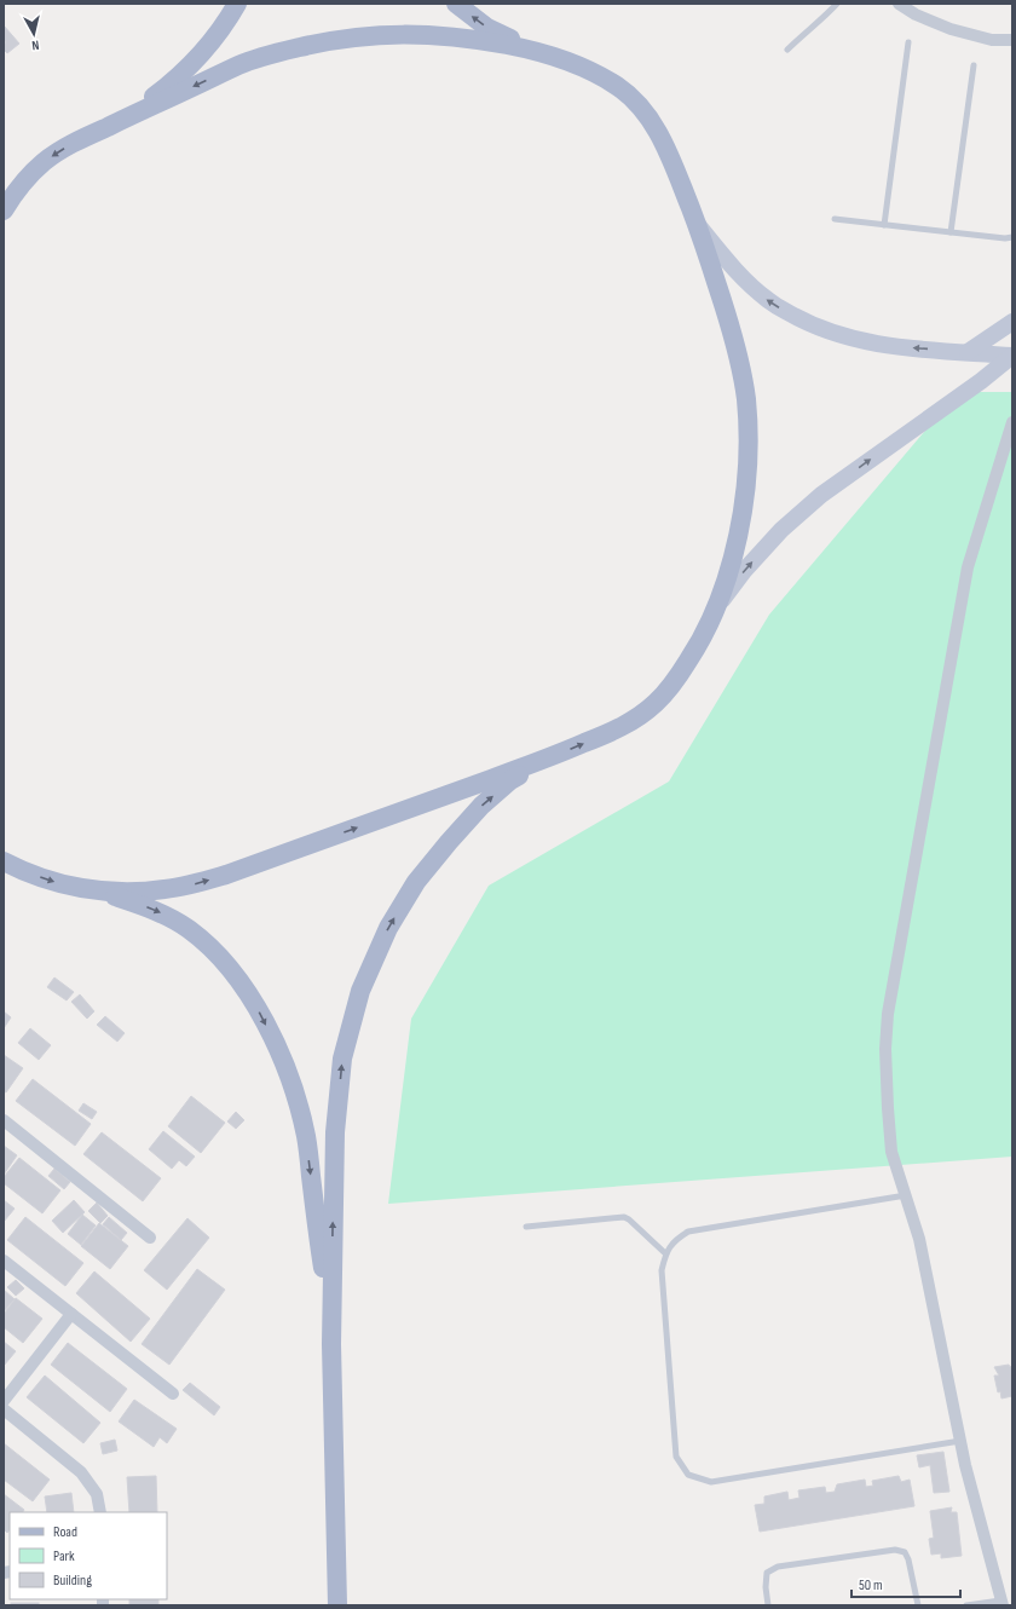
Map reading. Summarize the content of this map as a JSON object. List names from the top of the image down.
{
  "legend": ["Road", "Park", "Building"],
  "scale_bar": "50 m",
  "north": "bottom"
}
